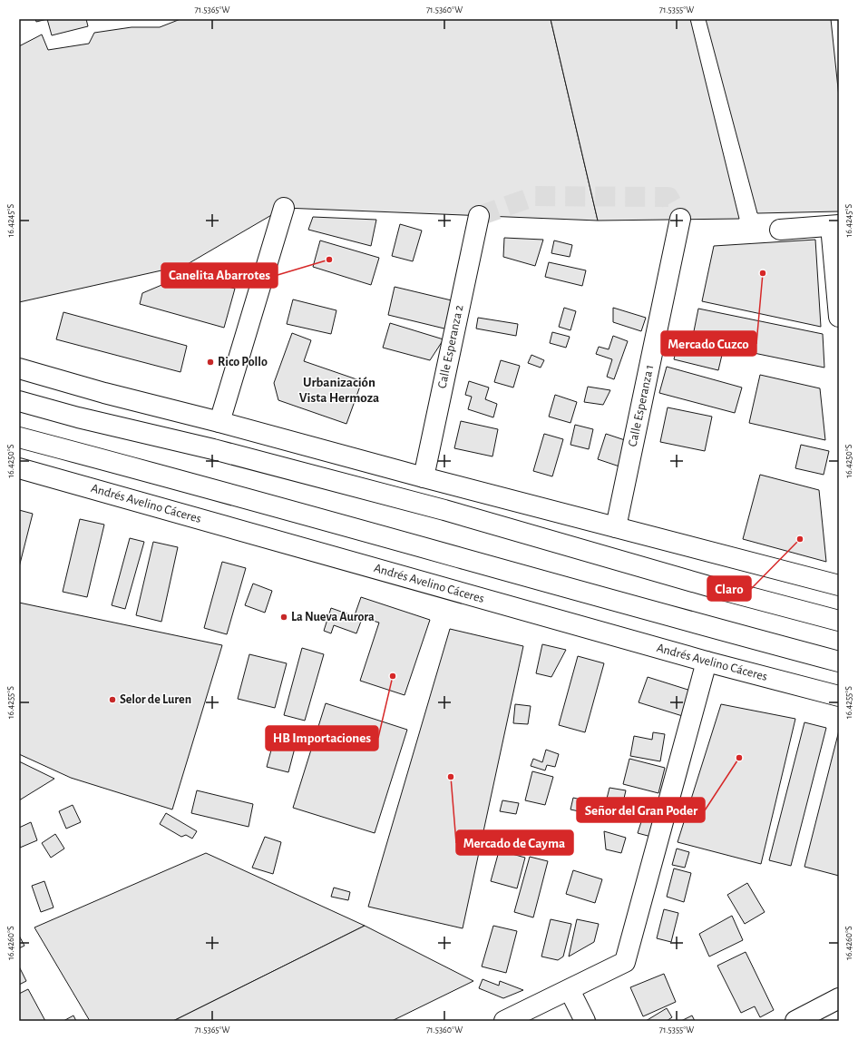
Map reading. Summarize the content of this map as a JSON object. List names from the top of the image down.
{
  "streets": {
    "main road": ["Calle Esperanza 2", "Calle Esperanza 1", "Andrés Avelino Cáceres"]
  },
  "districts": ["Urbanización Vista Hermoza"],
  "places": [
    "Canelita Abarrotes",
    "Mercado Cuzco",
    "Rico Pollo",
    "Claro",
    "La Nueva Aurora",
    "HB Importaciones",
    "Selor de Luren",
    "Señor del Gran Poder",
    "Mercado de Cayma"
  ],
  "coordinates": [
    "71.5365°W",
    "71.5360°W",
    "71.5355°W",
    "16.4245°S",
    "16.4250°S",
    "16.4255°S",
    "16.4260°S"
  ]
}
